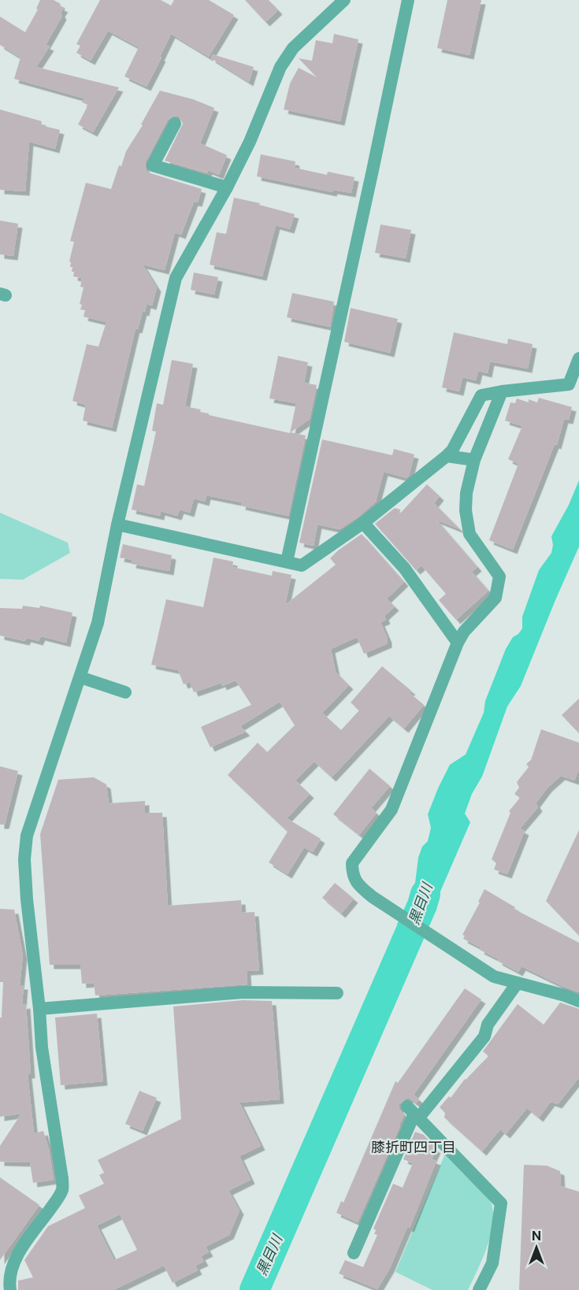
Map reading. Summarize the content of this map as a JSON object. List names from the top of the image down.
{
  "districts": ["膝折町四丁目"],
  "water": ["黒目川"],
  "north": "top"
}
